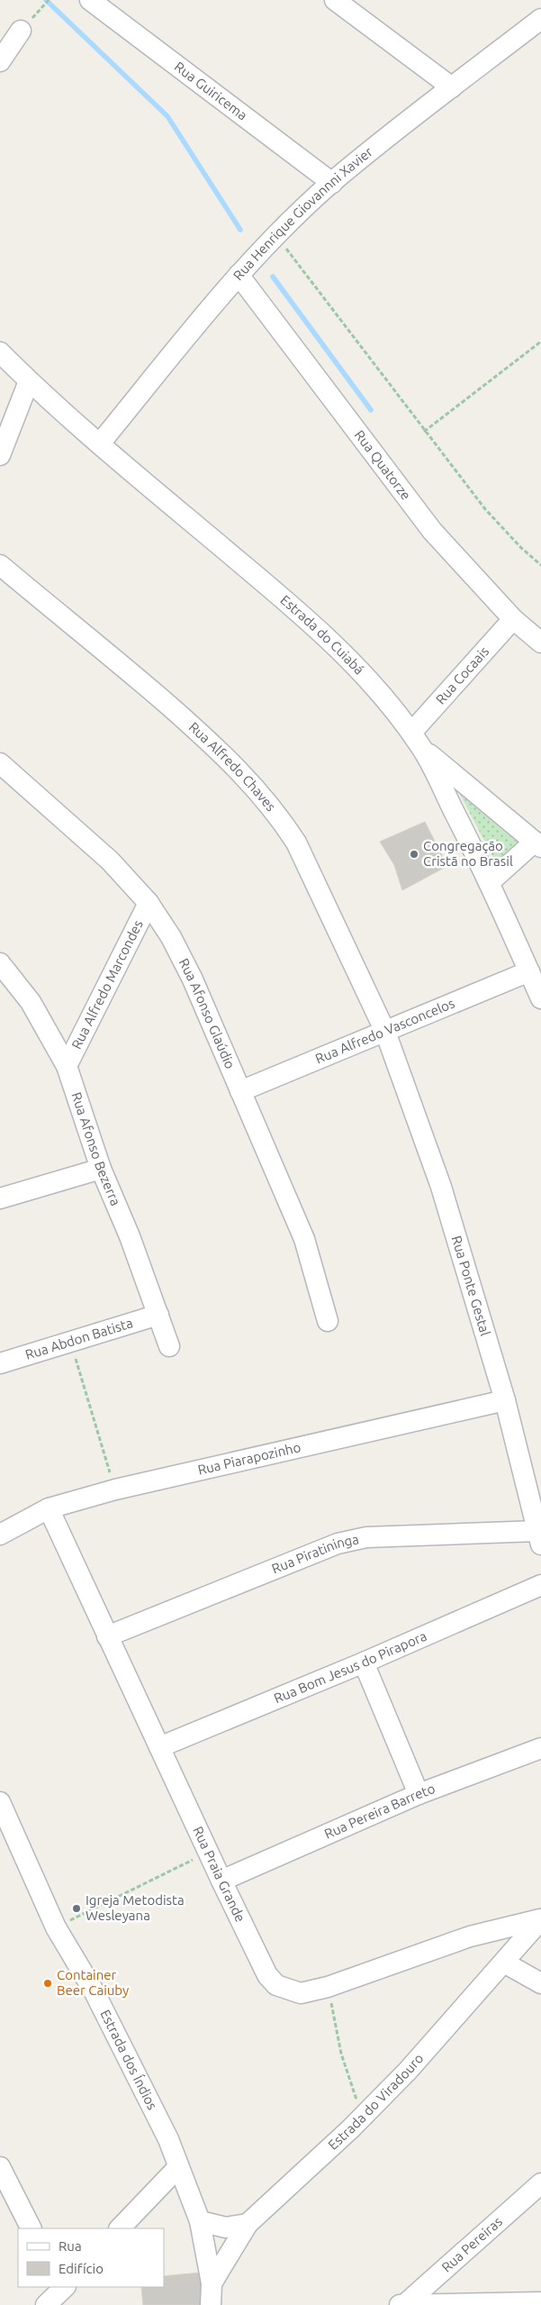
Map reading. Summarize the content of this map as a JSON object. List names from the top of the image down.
{
  "streets": {
    "street": [
      "Rua Guiricema",
      "Rua Henrique Giovannni Xavier",
      "Rua Quatorze",
      "Estrada do Cuiabá",
      "Rua Cocaais",
      "Rua Alfredo Chaves",
      "Rua Alfredo Marcondes",
      "Rua Afonso Glaúdio",
      "Rua Alfredo Vasconcelos",
      "Rua Afonso Bezerra",
      "Rua Ponte Gestal",
      "Rua Abdon Batista",
      "Rua Piarapozinho",
      "Rua Piratininga",
      "Rua Bom Jesus do Pirapora",
      "Rua Pereira Barreto",
      "Rua Praia Grande",
      "Estrada dos Índios",
      "Estrada do Viradouro",
      "Rua Pereiras"
    ]
  },
  "crossings": [
    ["Rua Guiricema", "Rua Henrique Giovannni Xavier"],
    ["Rua Henrique Giovannni Xavier", "Rua Quatorze"],
    ["Rua Henrique Giovannni Xavier", "Estrada do Cuiabá"],
    ["Rua Quatorze", "Rua Cocaais"],
    ["Estrada do Cuiabá", "Rua Cocaais"],
    ["Estrada do Cuiabá", "Rua Alfredo Vasconcelos"],
    ["Rua Alfredo Chaves", "Rua Alfredo Vasconcelos"],
    ["Rua Alfredo Chaves", "Rua Ponte Gestal"],
    ["Rua Alfredo Marcondes", "Rua Afonso Glaúdio"],
    ["Rua Alfredo Marcondes", "Rua Afonso Bezerra"],
    ["Rua Afonso Glaúdio", "Rua Alfredo Vasconcelos"],
    ["Rua Alfredo Vasconcelos", "Rua Ponte Gestal"],
    ["Rua Afonso Bezerra", "Rua Abdon Batista"],
    ["Rua Ponte Gestal", "Rua Piarapozinho"],
    ["Rua Ponte Gestal", "Rua Piratininga"],
    ["Rua Piarapozinho", "Rua Praia Grande"],
    ["Rua Piratininga", "Rua Praia Grande"],
    ["Rua Bom Jesus do Pirapora", "Rua Praia Grande"],
    ["Rua Pereira Barreto", "Rua Praia Grande"],
    ["Rua Praia Grande", "Estrada do Viradouro"],
    ["Estrada dos Índios", "Estrada do Viradouro"]
  ],
  "places": ["Congregação Cristã no Brasil", "Igreja Metodista Wesleyana", "Container Beer Caiuby"],
  "legend": ["Rua", "Edifício"]
}
